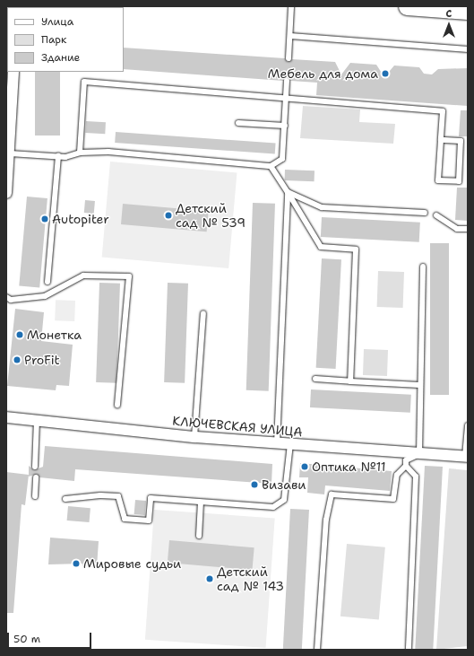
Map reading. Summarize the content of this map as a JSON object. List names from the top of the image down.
{
  "streets": {
    "street": ["КЛЮЧЕВСКАЯ УЛИЦА"]
  },
  "places": [
    "Мебель для дома",
    "Детский сад № 539",
    "Autopiter",
    "Монетка",
    "ProFit",
    "Оптика №11",
    "Визави",
    "Мировые судьи",
    "Детский сад № 143"
  ],
  "legend": ["Улица", "Парк", "Здание"],
  "scale_bar": "50 m",
  "north": "top"
}
